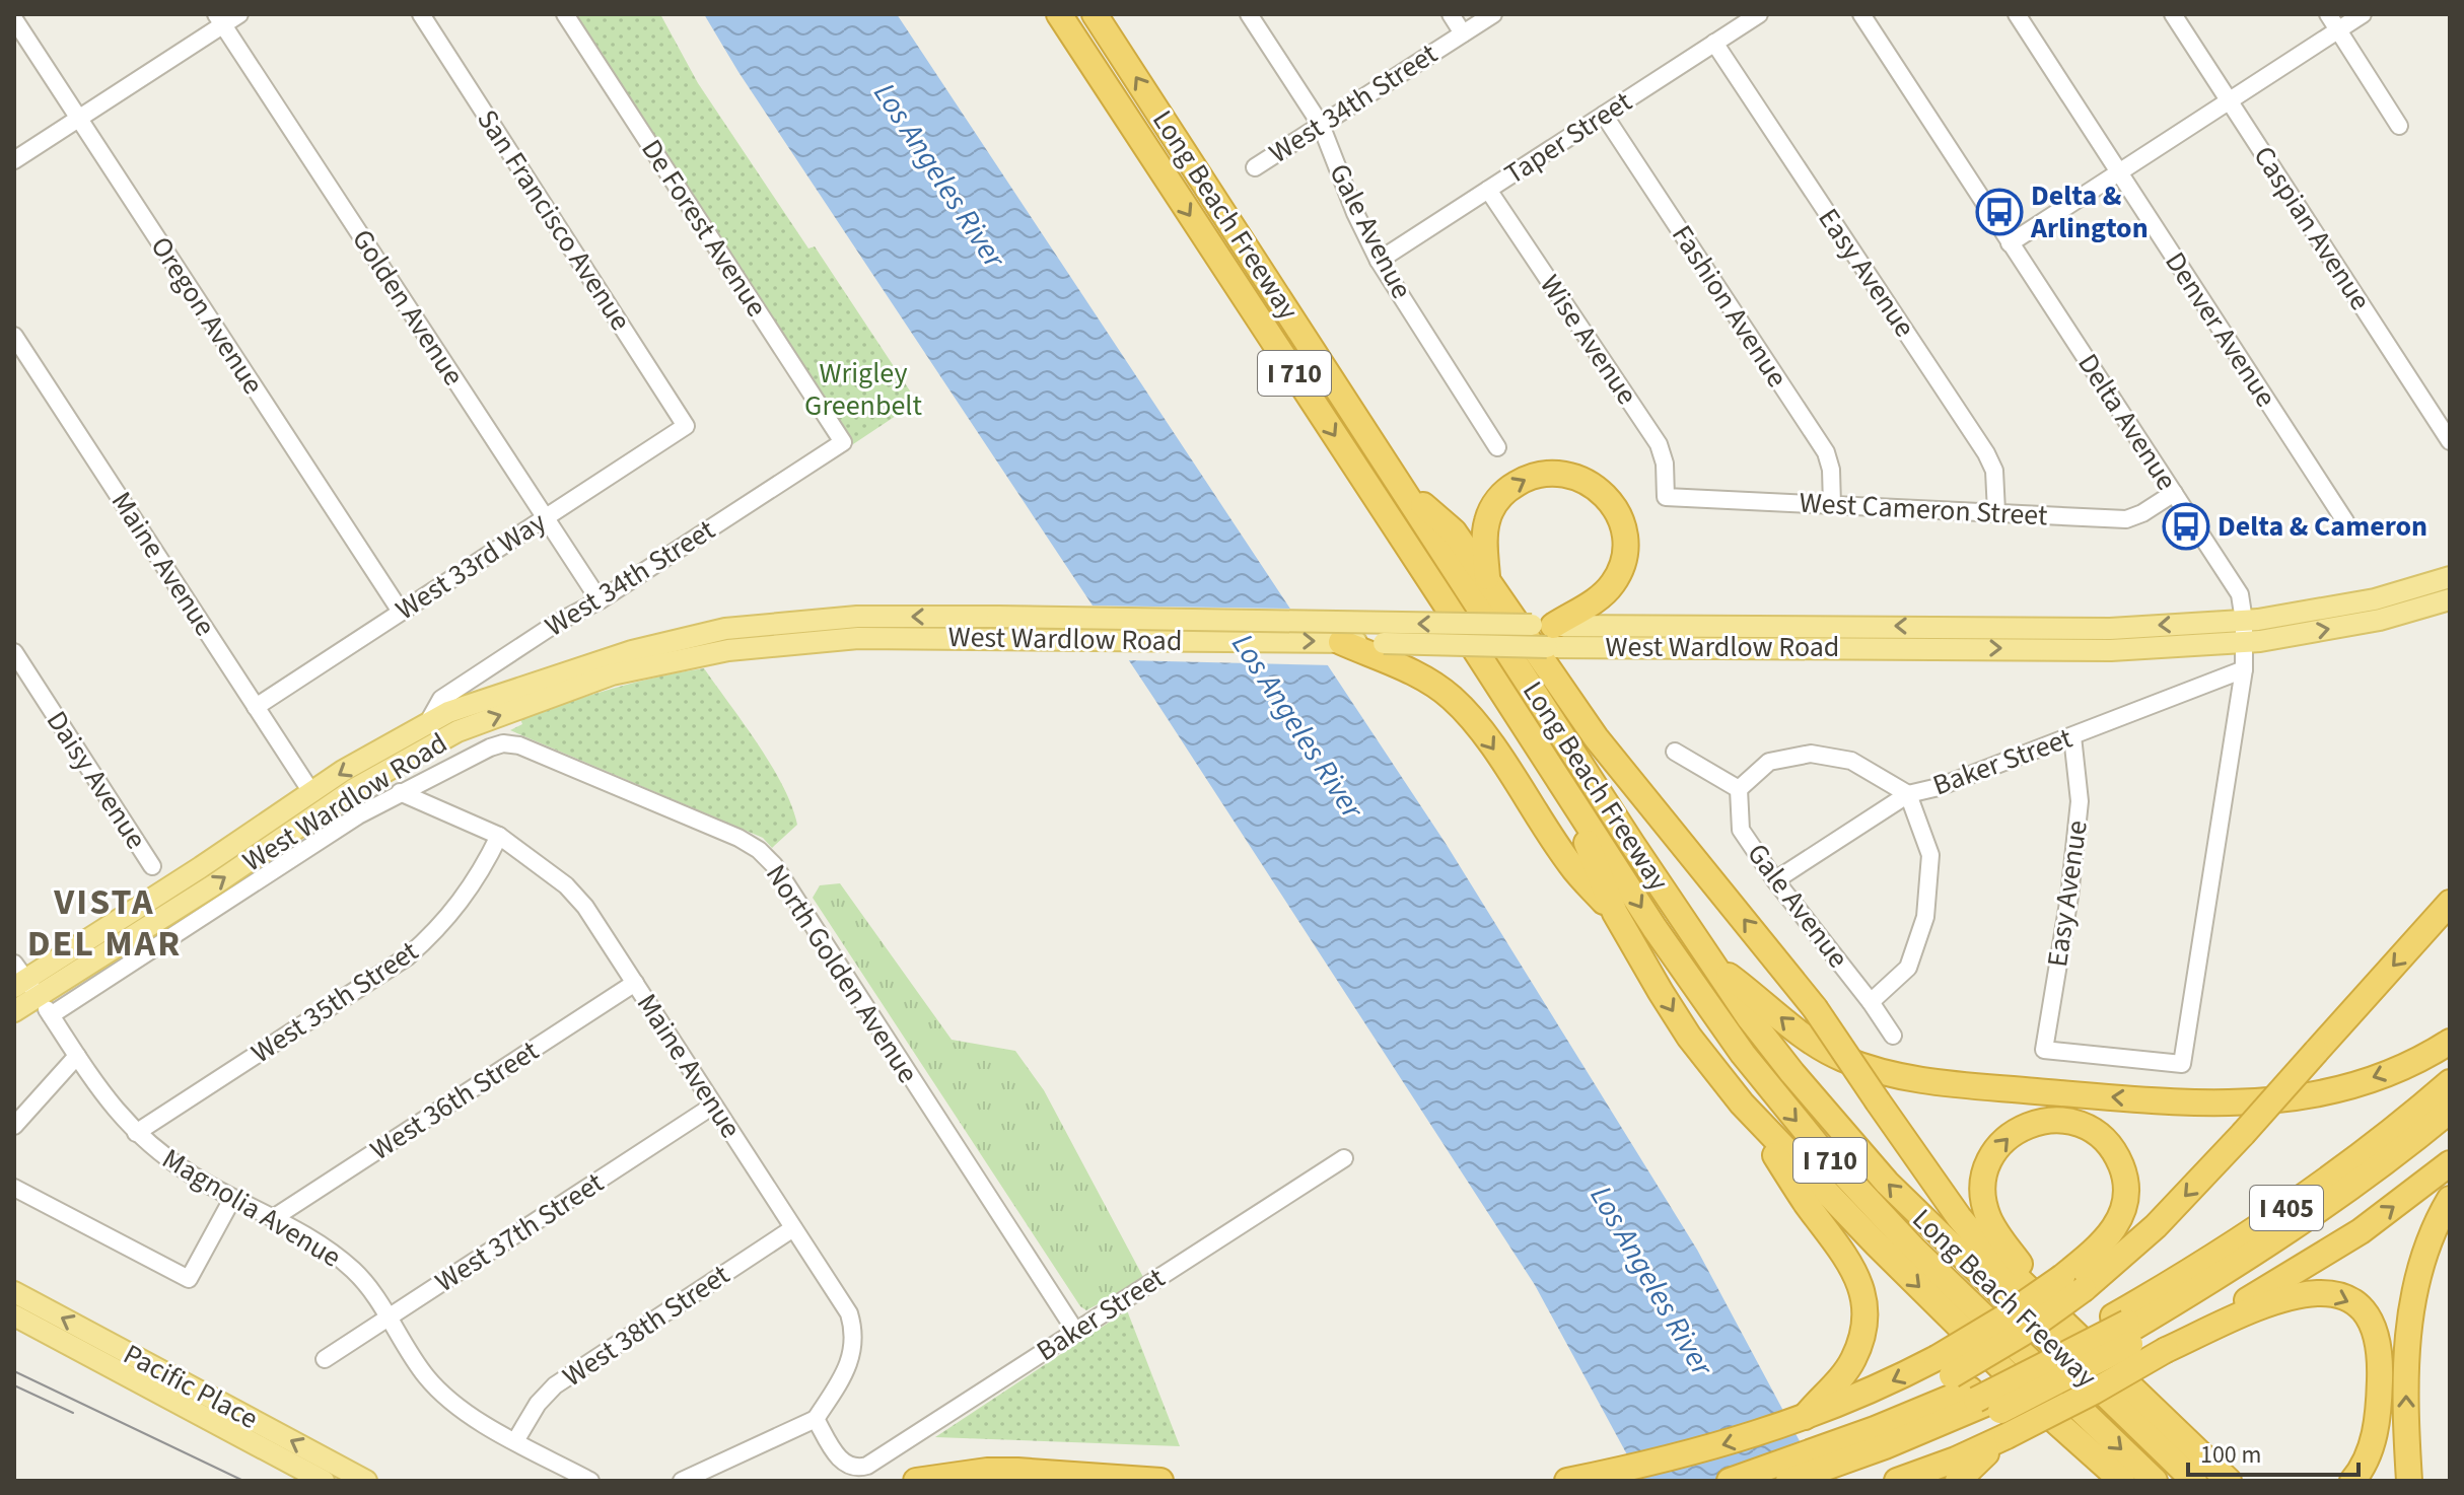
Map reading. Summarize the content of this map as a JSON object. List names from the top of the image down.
{
  "streets": {
    "highway": ["Long Beach Freeway", "I 710", "I 405"],
    "main road": ["West Wardlow Road", "Pacific Place"],
    "street": [
      "West 34th Street",
      "Taper Street",
      "San Francisco Avenue",
      "De Forest Avenue",
      "Caspian Avenue",
      "Gale Avenue",
      "Easy Avenue",
      "Fashion Avenue",
      "Golden Avenue",
      "Oregon Avenue",
      "Denver Avenue",
      "Wise Avenue",
      "Delta Avenue",
      "West Cameron Street",
      "Maine Avenue",
      "West 33rd Way",
      "Baker Street",
      "Daisy Avenue",
      "North Golden Avenue",
      "West 35th Street",
      "West 36th Street",
      "Magnolia Avenue",
      "West 37th Street",
      "West 38th Street"
    ]
  },
  "crossings": [
    ["West 34th Street", "De Forest Avenue"],
    ["West 34th Street", "Gale Avenue"],
    ["West 34th Street", "Golden Avenue"],
    ["West 34th Street", "West Wardlow Road"],
    ["Taper Street", "Gale Avenue"],
    ["Taper Street", "Easy Avenue"],
    ["Taper Street", "Fashion Avenue"],
    ["Taper Street", "Wise Avenue"],
    ["San Francisco Avenue", "West 33rd Way"],
    ["Gale Avenue", "Baker Street"],
    ["Easy Avenue", "Delta Avenue"],
    ["Easy Avenue", "West Cameron Street"],
    ["Easy Avenue", "Baker Street"],
    ["Fashion Avenue", "West Cameron Street"],
    ["Golden Avenue", "West 33rd Way"],
    ["Oregon Avenue", "West 33rd Way"],
    ["Wise Avenue", "West Cameron Street"],
    ["Delta Avenue", "West Cameron Street"],
    ["Delta Avenue", "West Wardlow Road"],
    ["Delta Avenue", "Baker Street"],
    ["Maine Avenue", "West 33rd Way"],
    ["Maine Avenue", "West Wardlow Road"],
    ["Maine Avenue", "Baker Street"],
    ["Maine Avenue", "West 35th Street"],
    ["Maine Avenue", "West 36th Street"],
    ["Maine Avenue", "West 37th Street"],
    ["Maine Avenue", "West 38th Street"],
    ["West Wardlow Road", "North Golden Avenue"],
    ["West Wardlow Road", "Magnolia Avenue"],
    ["Baker Street", "North Golden Avenue"],
    ["West 35th Street", "Magnolia Avenue"],
    ["West 36th Street", "Magnolia Avenue"],
    ["Magnolia Avenue", "West 37th Street"],
    ["Magnolia Avenue", "West 38th Street"]
  ],
  "districts": ["VISTA DEL MAR"],
  "water": ["Los Angeles River"],
  "parks": ["Wrigley Greenbelt"],
  "places": {
    "bus stop": ["Delta & Arlington", "Delta & Cameron"]
  },
  "scale_bar": "100 m"
}
